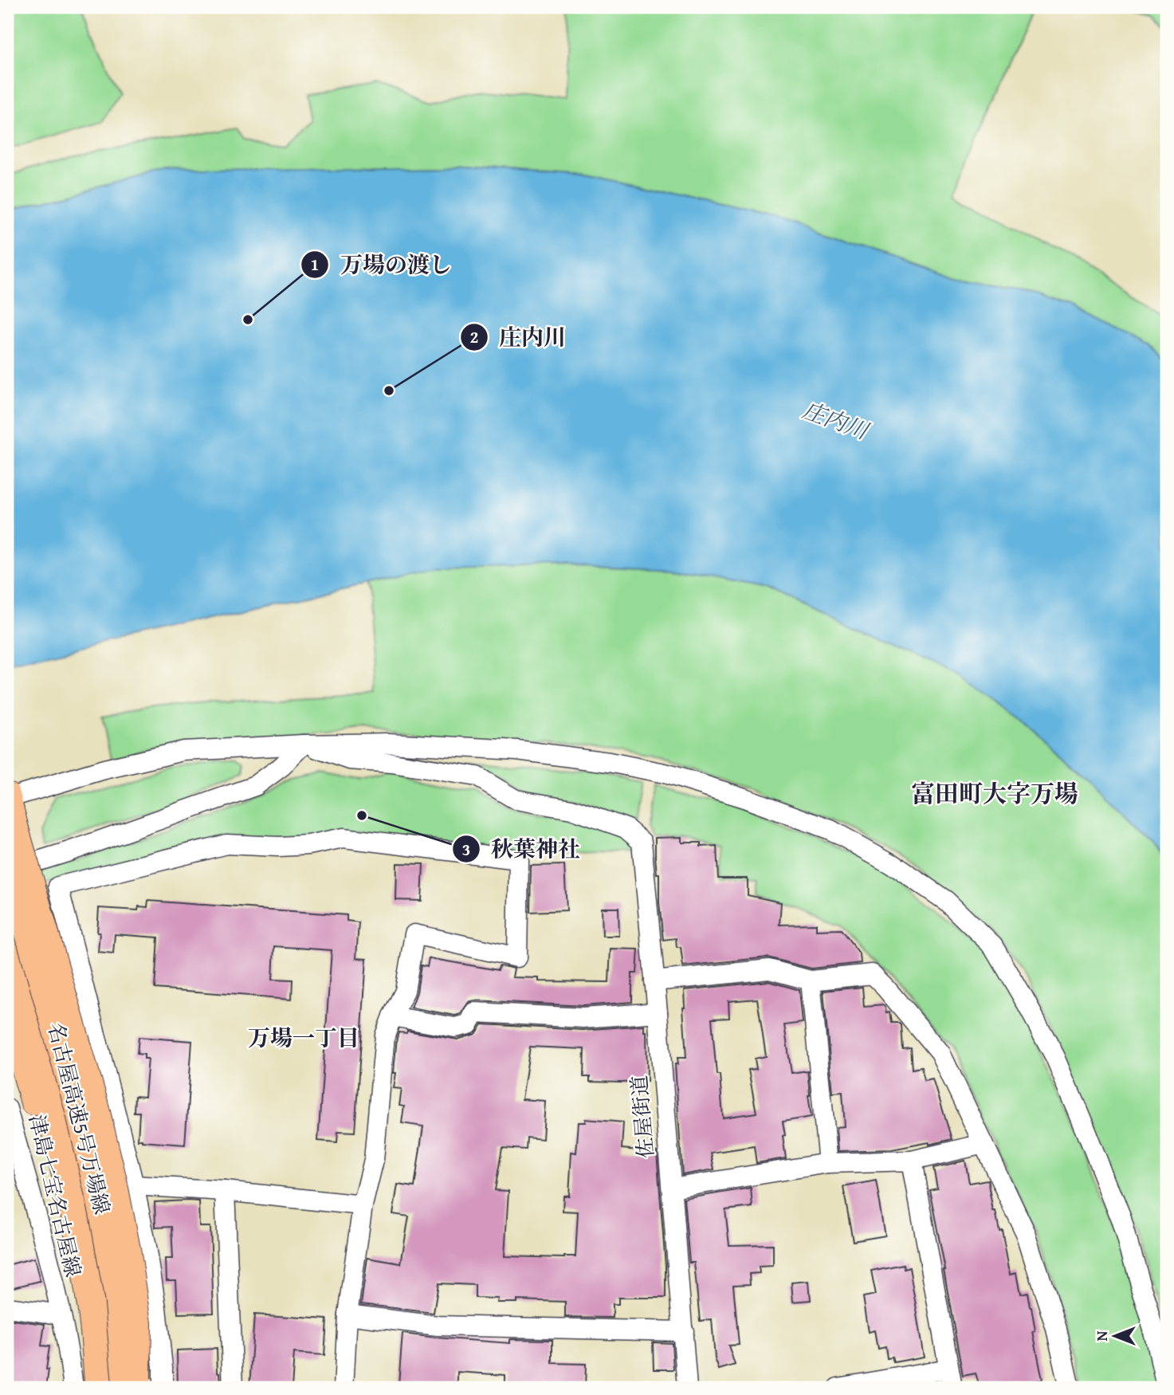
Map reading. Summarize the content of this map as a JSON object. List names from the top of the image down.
{
  "streets": {
    "highway": ["名古屋高速5号万場線"],
    "main road": ["津島七宝名古屋線"],
    "street": ["佐屋街道"]
  },
  "districts": ["富田町大字万場", "万場一丁目"],
  "water": ["庄内川"],
  "places": ["万場の渡し", "庄内川", "秋葉神社"],
  "north": "left"
}
